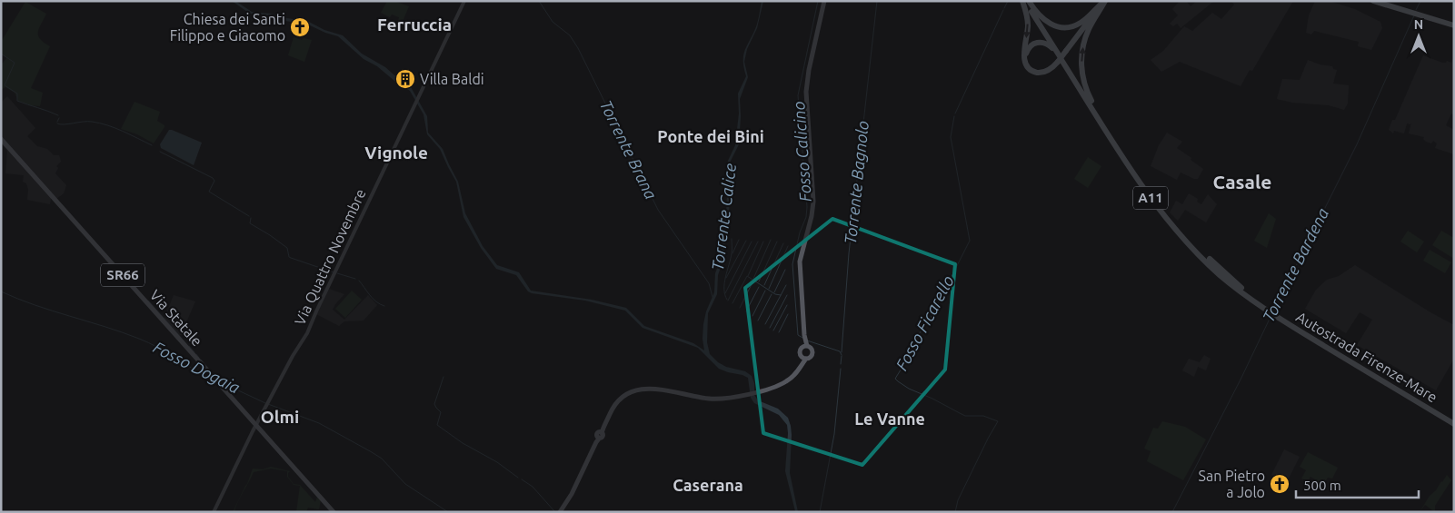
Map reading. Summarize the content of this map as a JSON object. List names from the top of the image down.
{
  "streets": {
    "highway": ["A11", "Autostrada Firenze-Mare"],
    "main road": ["Via Quattro Novembre", "SR66", "Via Statale"]
  },
  "crossings": [
    ["Via Quattro Novembre", "Via Statale"]
  ],
  "districts": [
    "Ferruccia",
    "Ponte dei Bini",
    "Vignole",
    "Casale",
    "Olmi",
    "Le Vanne",
    "Caserana"
  ],
  "water": [
    "Torrente Brana",
    "Fosso Calicino",
    "Torrente Bagnolo",
    "Torrente Calice",
    "Torrente Bardena",
    "Fosso Ficarello",
    "Fosso Dogaia"
  ],
  "places": {
    "church": ["Chiesa dei Santi Filippo e Giacomo", "San Pietro a Jolo"],
    "building": ["Villa Baldi"]
  },
  "scale_bar": "500 m",
  "north": "top"
}
